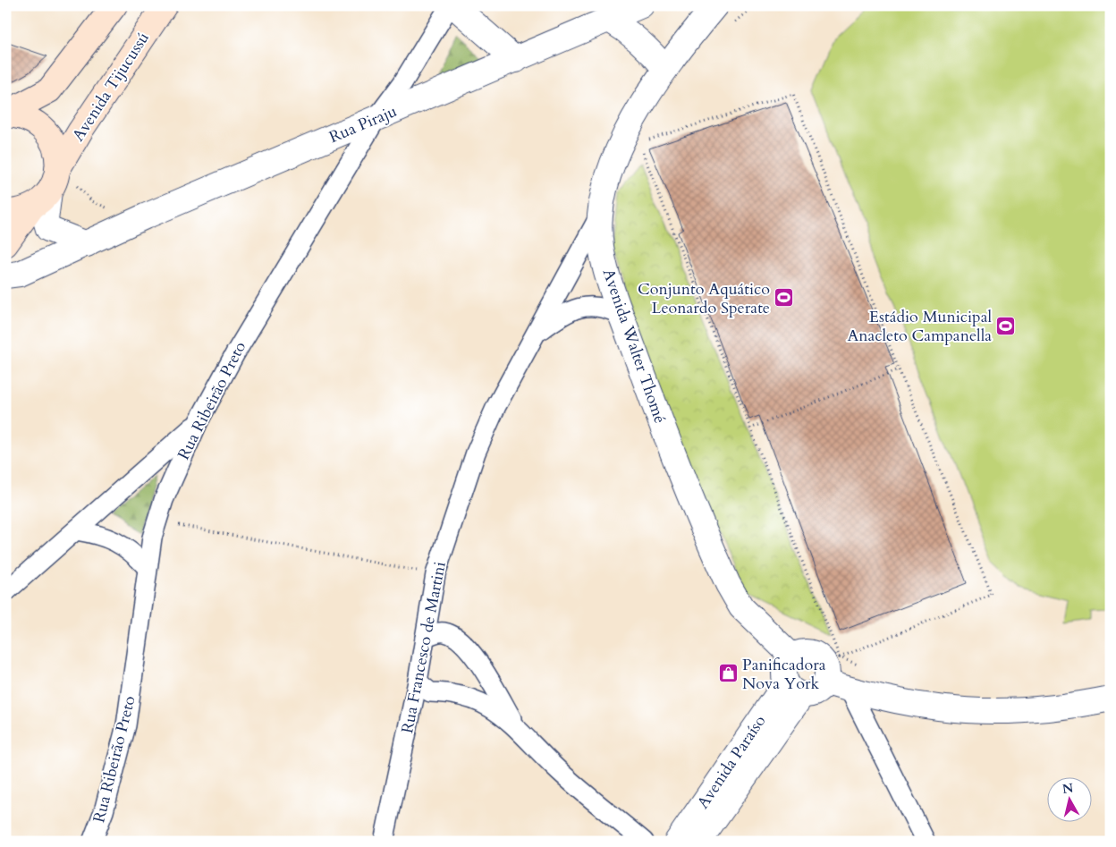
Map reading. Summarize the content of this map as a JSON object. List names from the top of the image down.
{
  "streets": {
    "main road": ["Avenida Tijucussú"],
    "street": [
      "Rua Piraju",
      "Avenida Walter Thomé",
      "Rua Ribeirão Preto",
      "Rua Francesco de Martini",
      "Avenida Paraíso"
    ]
  },
  "crossings": [
    ["Rua Piraju", "Rua Ribeirão Preto"],
    ["Avenida Walter Thomé", "Rua Francesco de Martini"],
    ["Avenida Walter Thomé", "Avenida Paraíso"]
  ],
  "places": {
    "sports": ["Conjunto Aquático Leonardo Sperate", "Estádio Municipal Anacleto Campanella"],
    "shop": ["Panificadora Nova York"]
  },
  "north": "top"
}
